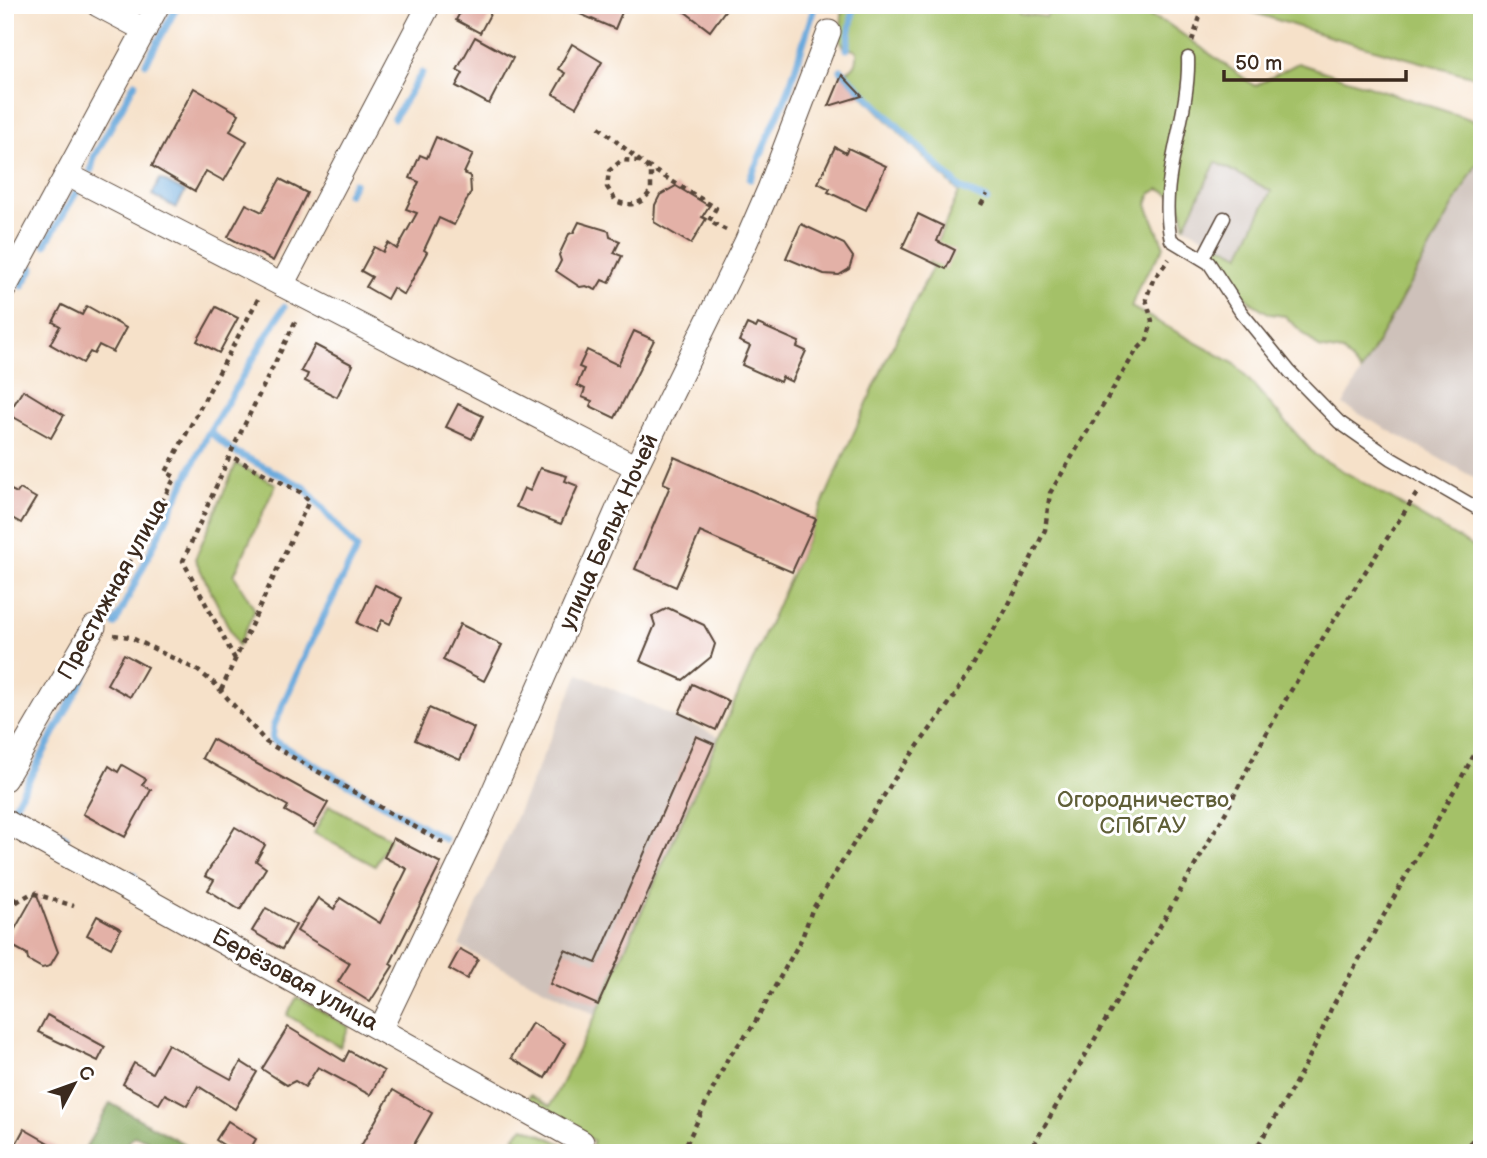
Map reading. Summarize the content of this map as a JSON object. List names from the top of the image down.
{
  "streets": {
    "street": ["улица Белых Ночей", "Престижная улица", "Берёзовая улица"]
  },
  "crossings": [
    ["улица Белых Ночей", "Берёзовая улица"]
  ],
  "parks": ["Огородничество СПбГАУ"],
  "scale_bar": "50 m",
  "north": "top right"
}
